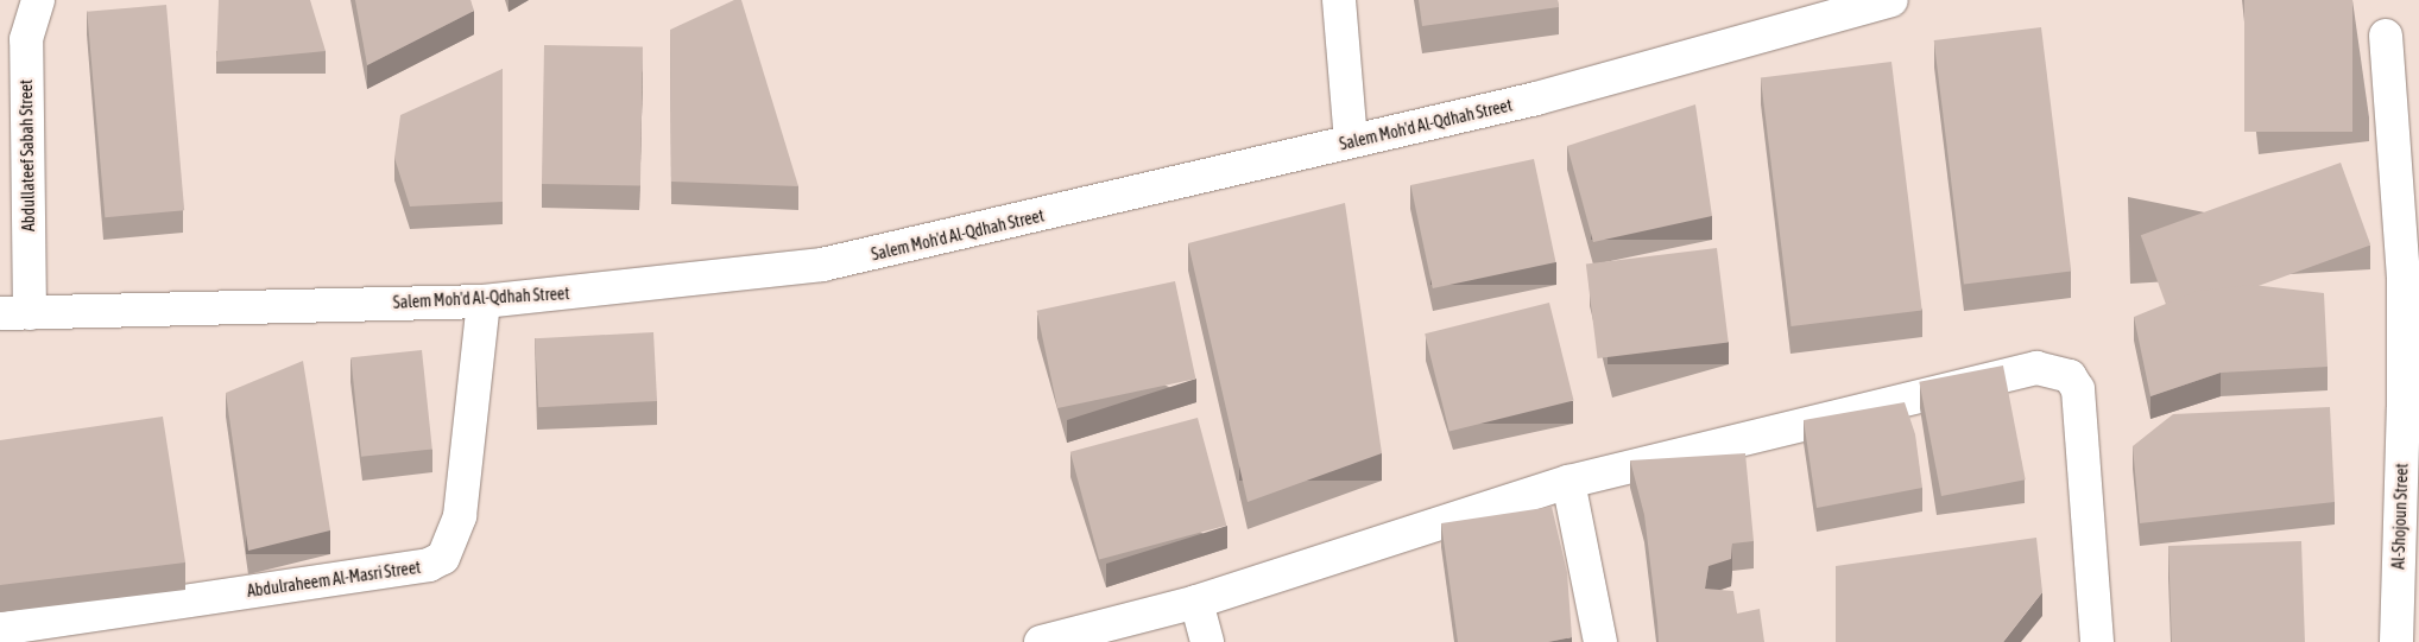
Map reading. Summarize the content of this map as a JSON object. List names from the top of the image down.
{
  "streets": {
    "street": [
      "Salem Moh'd Al-Qdhah Street",
      "Abdullateef Sabah Street",
      "Al-Shojoun Street",
      "Abdulraheem Al-Masri Street"
    ]
  },
  "crossings": [
    ["Salem Moh'd Al-Qdhah Street", "Abdullateef Sabah Street"],
    ["Salem Moh'd Al-Qdhah Street", "Abdulraheem Al-Masri Street"]
  ]
}
